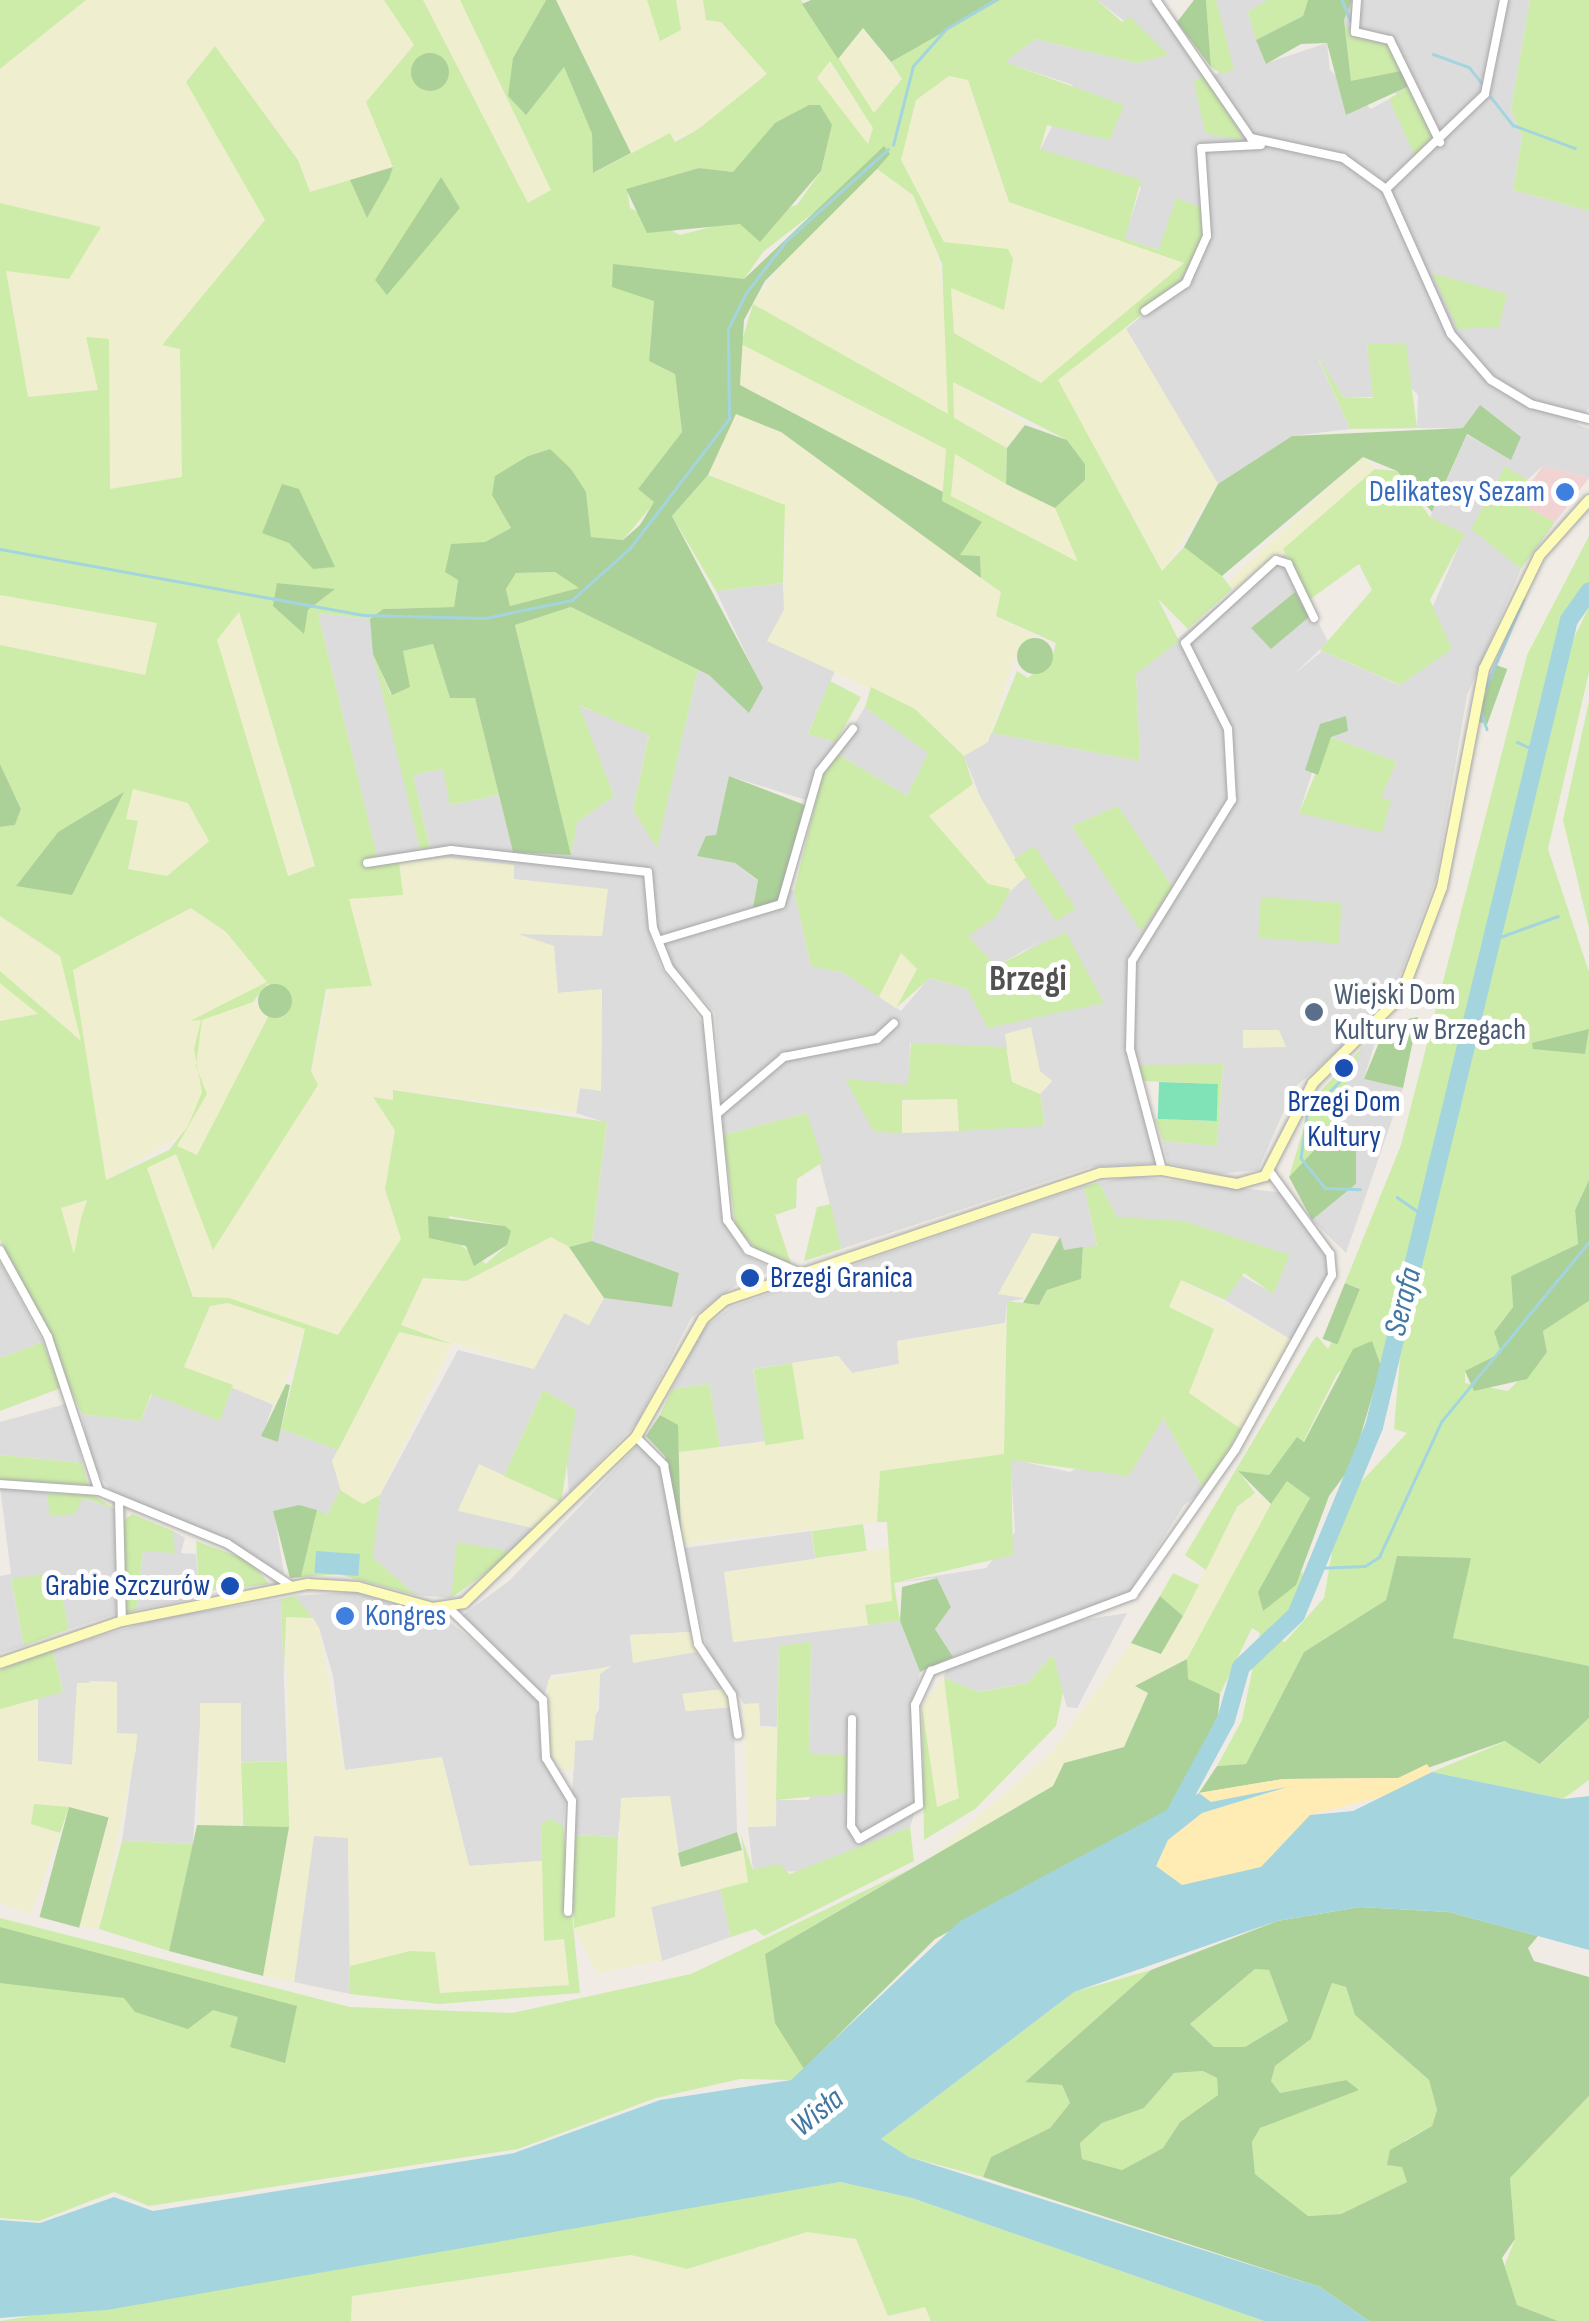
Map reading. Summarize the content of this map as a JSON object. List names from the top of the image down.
{
  "districts": ["Brzegi"],
  "water": ["Serafa", "Wisła"],
  "places": [
    "Delikatesy Sezam",
    "Wiejski Dom Kultury w Brzegach",
    "Brzegi Dom Kultury",
    "Brzegi Granica",
    "Grabie Szczurów",
    "Kongres"
  ]
}
